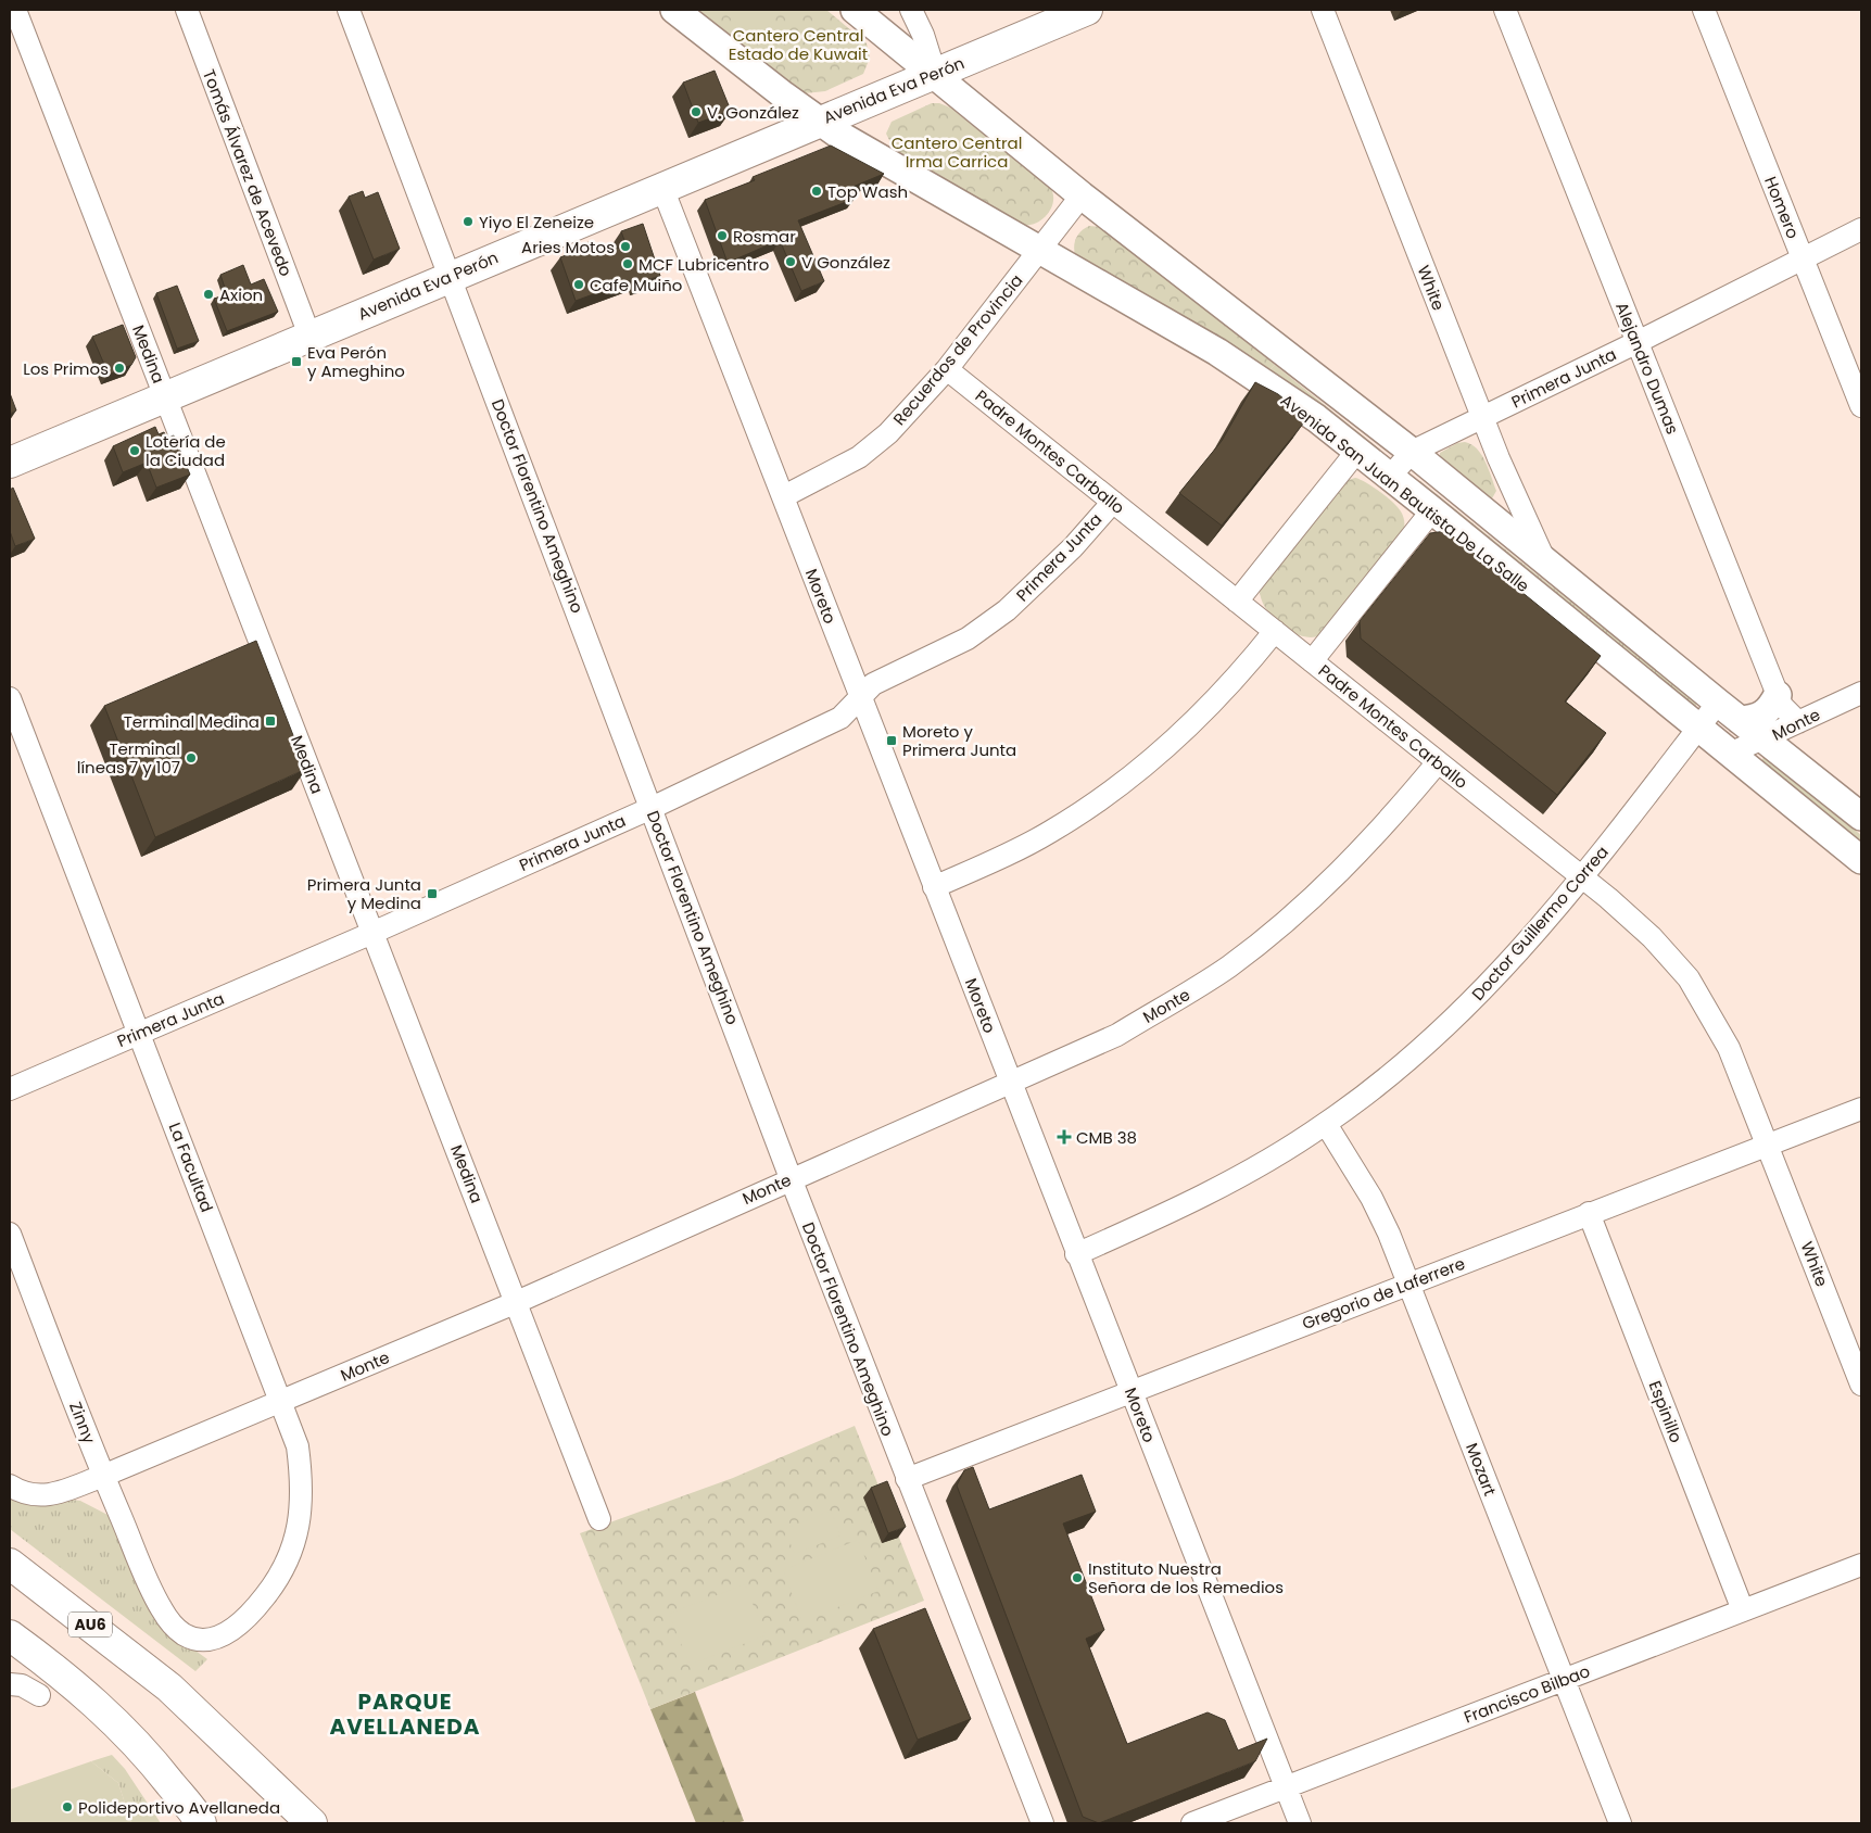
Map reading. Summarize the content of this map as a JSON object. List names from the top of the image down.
{
  "streets": {
    "main road": ["Avenida Eva Perón", "AU6"],
    "street": [
      "Tomás Álvarez de Acevedo",
      "Homero",
      "White",
      "Recuerdos de Provincia",
      "Medina",
      "Alejandro Dumas",
      "Primera Junta",
      "Padre Montes Carballo",
      "Avenida San Juan Bautista De La Salle",
      "Doctor Florentino Ameghino",
      "Moreto",
      "Monte",
      "Doctor Guillermo Correa",
      "La Facultad",
      "Gregorio de Laferrere",
      "Espinillo",
      "Zinny",
      "Mozart",
      "Francisco Bilbao"
    ]
  },
  "crossings": [
    ["Avenida Eva Perón", "Tomás Álvarez de Acevedo"],
    ["Avenida Eva Perón", "Medina"],
    ["Avenida Eva Perón", "Avenida San Juan Bautista De La Salle"],
    ["Avenida Eva Perón", "Doctor Florentino Ameghino"],
    ["Avenida Eva Perón", "Moreto"],
    ["Homero", "Primera Junta"],
    ["White", "Primera Junta"],
    ["White", "Padre Montes Carballo"],
    ["White", "Avenida San Juan Bautista De La Salle"],
    ["White", "Gregorio de Laferrere"],
    ["Recuerdos de Provincia", "Padre Montes Carballo"],
    ["Recuerdos de Provincia", "Avenida San Juan Bautista De La Salle"],
    ["Recuerdos de Provincia", "Moreto"],
    ["Medina", "Primera Junta"],
    ["Medina", "Monte"],
    ["Alejandro Dumas", "Primera Junta"],
    ["Alejandro Dumas", "Monte"],
    ["Primera Junta", "Padre Montes Carballo"],
    ["Primera Junta", "Avenida San Juan Bautista De La Salle"],
    ["Primera Junta", "Doctor Florentino Ameghino"],
    ["Primera Junta", "Moreto"],
    ["Primera Junta", "La Facultad"],
    ["Padre Montes Carballo", "Monte"],
    ["Padre Montes Carballo", "Doctor Guillermo Correa"],
    ["Padre Montes Carballo", "Gregorio de Laferrere"],
    ["Avenida San Juan Bautista De La Salle", "Monte"],
    ["Avenida San Juan Bautista De La Salle", "Doctor Guillermo Correa"],
    ["Doctor Florentino Ameghino", "Monte"],
    ["Doctor Florentino Ameghino", "Gregorio de Laferrere"],
    ["Moreto", "Monte"],
    ["Moreto", "Doctor Guillermo Correa"],
    ["Moreto", "Gregorio de Laferrere"],
    ["Moreto", "Francisco Bilbao"],
    ["Monte", "La Facultad"],
    ["Monte", "Zinny"],
    ["Doctor Guillermo Correa", "Mozart"],
    ["La Facultad", "Zinny"],
    ["Gregorio de Laferrere", "Espinillo"],
    ["Gregorio de Laferrere", "Mozart"],
    ["Espinillo", "Francisco Bilbao"],
    ["Mozart", "Francisco Bilbao"]
  ],
  "districts": ["PARQUE AVELLANEDA"],
  "parks": ["Cantero Central Estado de Kuwait", "Cantero Central Irma Carrica"],
  "places": {
    "other": [
      "V. González",
      "Top Wash",
      "Yiyo El Zeneize",
      "Rosmar",
      "Aries Motos",
      "V González",
      "MCF Lubricentro",
      "Cafe Muiño",
      "Axion",
      "Los Primos",
      "Lotería de la Ciudad",
      "Terminal líneas 7 y 107",
      "Instituto Nuestra Señora de los Remedios",
      "Polideportivo Avellaneda"
    ],
    "transit": [
      "Eva Perón y Ameghino",
      "Terminal Medina",
      "Moreto y Primera Junta",
      "Primera Junta y Medina"
    ],
    "health": ["CMB 38"]
  }
}
